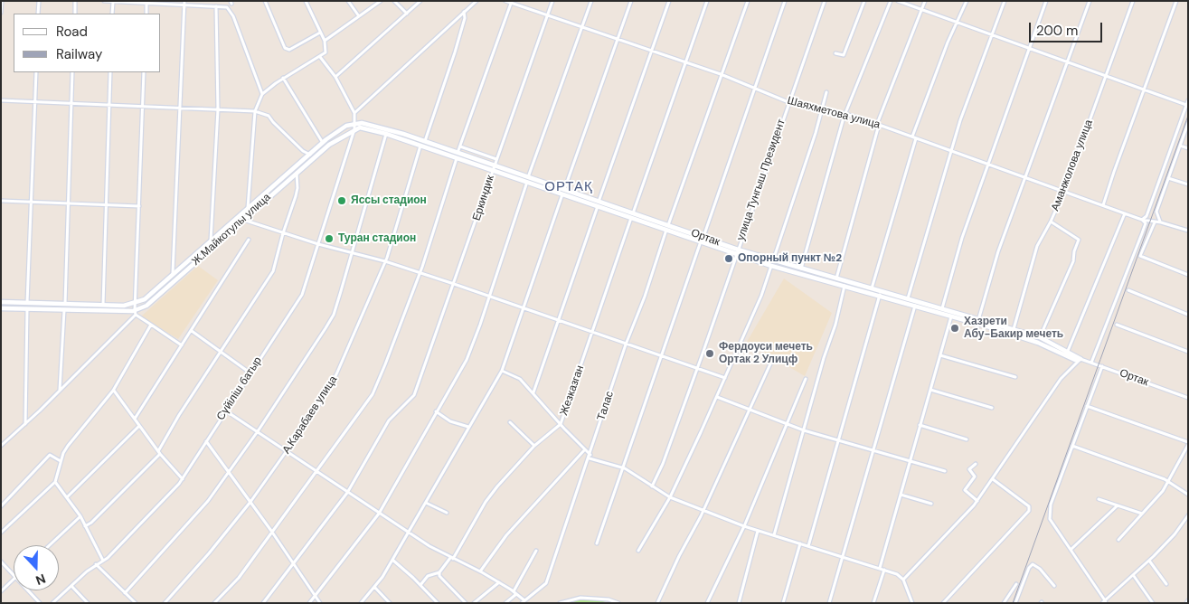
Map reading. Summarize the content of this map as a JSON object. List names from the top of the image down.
{
  "streets": {
    "street": [
      "Шаяхметова улица",
      "Аманжолова улица",
      "улица Тунгыш Президент",
      "Еркиндик",
      "Ж.Майкотулы улица",
      "Ортак",
      "Сүйіліш батыр",
      "Жезказган",
      "Талас",
      "А.Карабаев улица"
    ]
  },
  "crossings": [
    ["Шаяхметова улица", "Аманжолова улица"],
    ["Шаяхметова улица", "улица Тунгыш Президент"],
    ["Шаяхметова улица", "Еркиндик"],
    ["Шаяхметова улица", "Жезказган"],
    ["Шаяхметова улица", "Талас"],
    ["Аманжолова улица", "Ортак"],
    ["улица Тунгыш Президент", "Ортак"],
    ["Еркиндик", "Ортак"],
    ["Ж.Майкотулы улица", "Ортак"],
    ["Ж.Майкотулы улица", "Сүйіліш батыр"],
    ["Ортак", "Сүйіліш батыр"],
    ["Ортак", "Жезказган"],
    ["Ортак", "Талас"],
    ["Ортак", "А.Карабаев улица"]
  ],
  "districts": ["ОРТАҚ"],
  "places": [
    "Яссы стадион",
    "Туран стадион",
    "Опорный пункт №2",
    "Хазрети Абу-Бакир мечеть",
    "Фердоуси мечеть Ортак 2 Улицф"
  ],
  "legend": ["Road", "Railway"],
  "scale_bar": "200 m",
  "north": "bottom"
}
